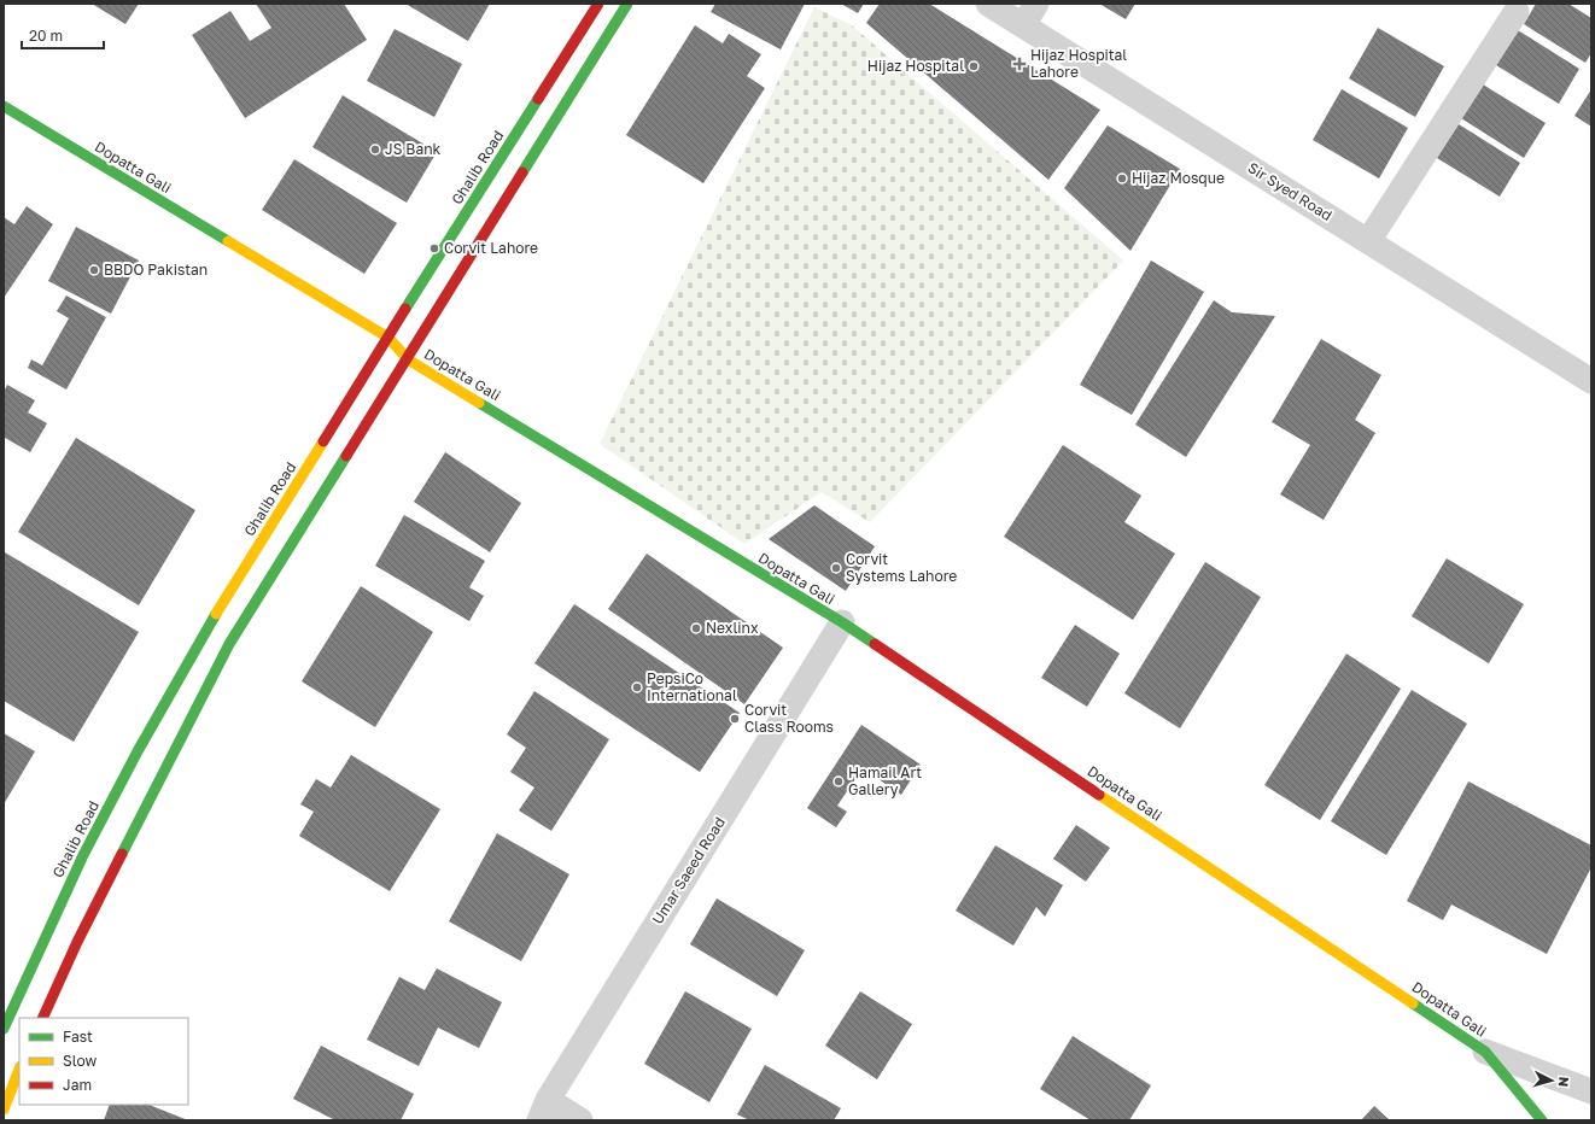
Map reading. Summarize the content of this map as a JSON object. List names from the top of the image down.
{
  "streets": {
    "street": [
      "Dopatta Gali",
      "Ghalib Road",
      "Sir Syed Road",
      "Umar Saeed Road"
    ]
  },
  "crossings": [
    ["Dopatta Gali", "Ghalib Road"],
    ["Dopatta Gali", "Umar Saeed Road"]
  ],
  "places": {
    "health": ["Hijaz Hospital Lahore"],
    "other": [
      "Hijaz Hospital",
      "JS Bank",
      "Hijaz Mosque",
      "Corvit Lahore",
      "BBDO Pakistan",
      "Corvit Systems Lahore",
      "Nexlinx",
      "PepsiCo International",
      "Corvit Class Rooms",
      "Hamail Art Gallery"
    ]
  },
  "legend": ["Fast", "Slow", "Jam"],
  "scale_bar": "20 m",
  "north": "right"
}
